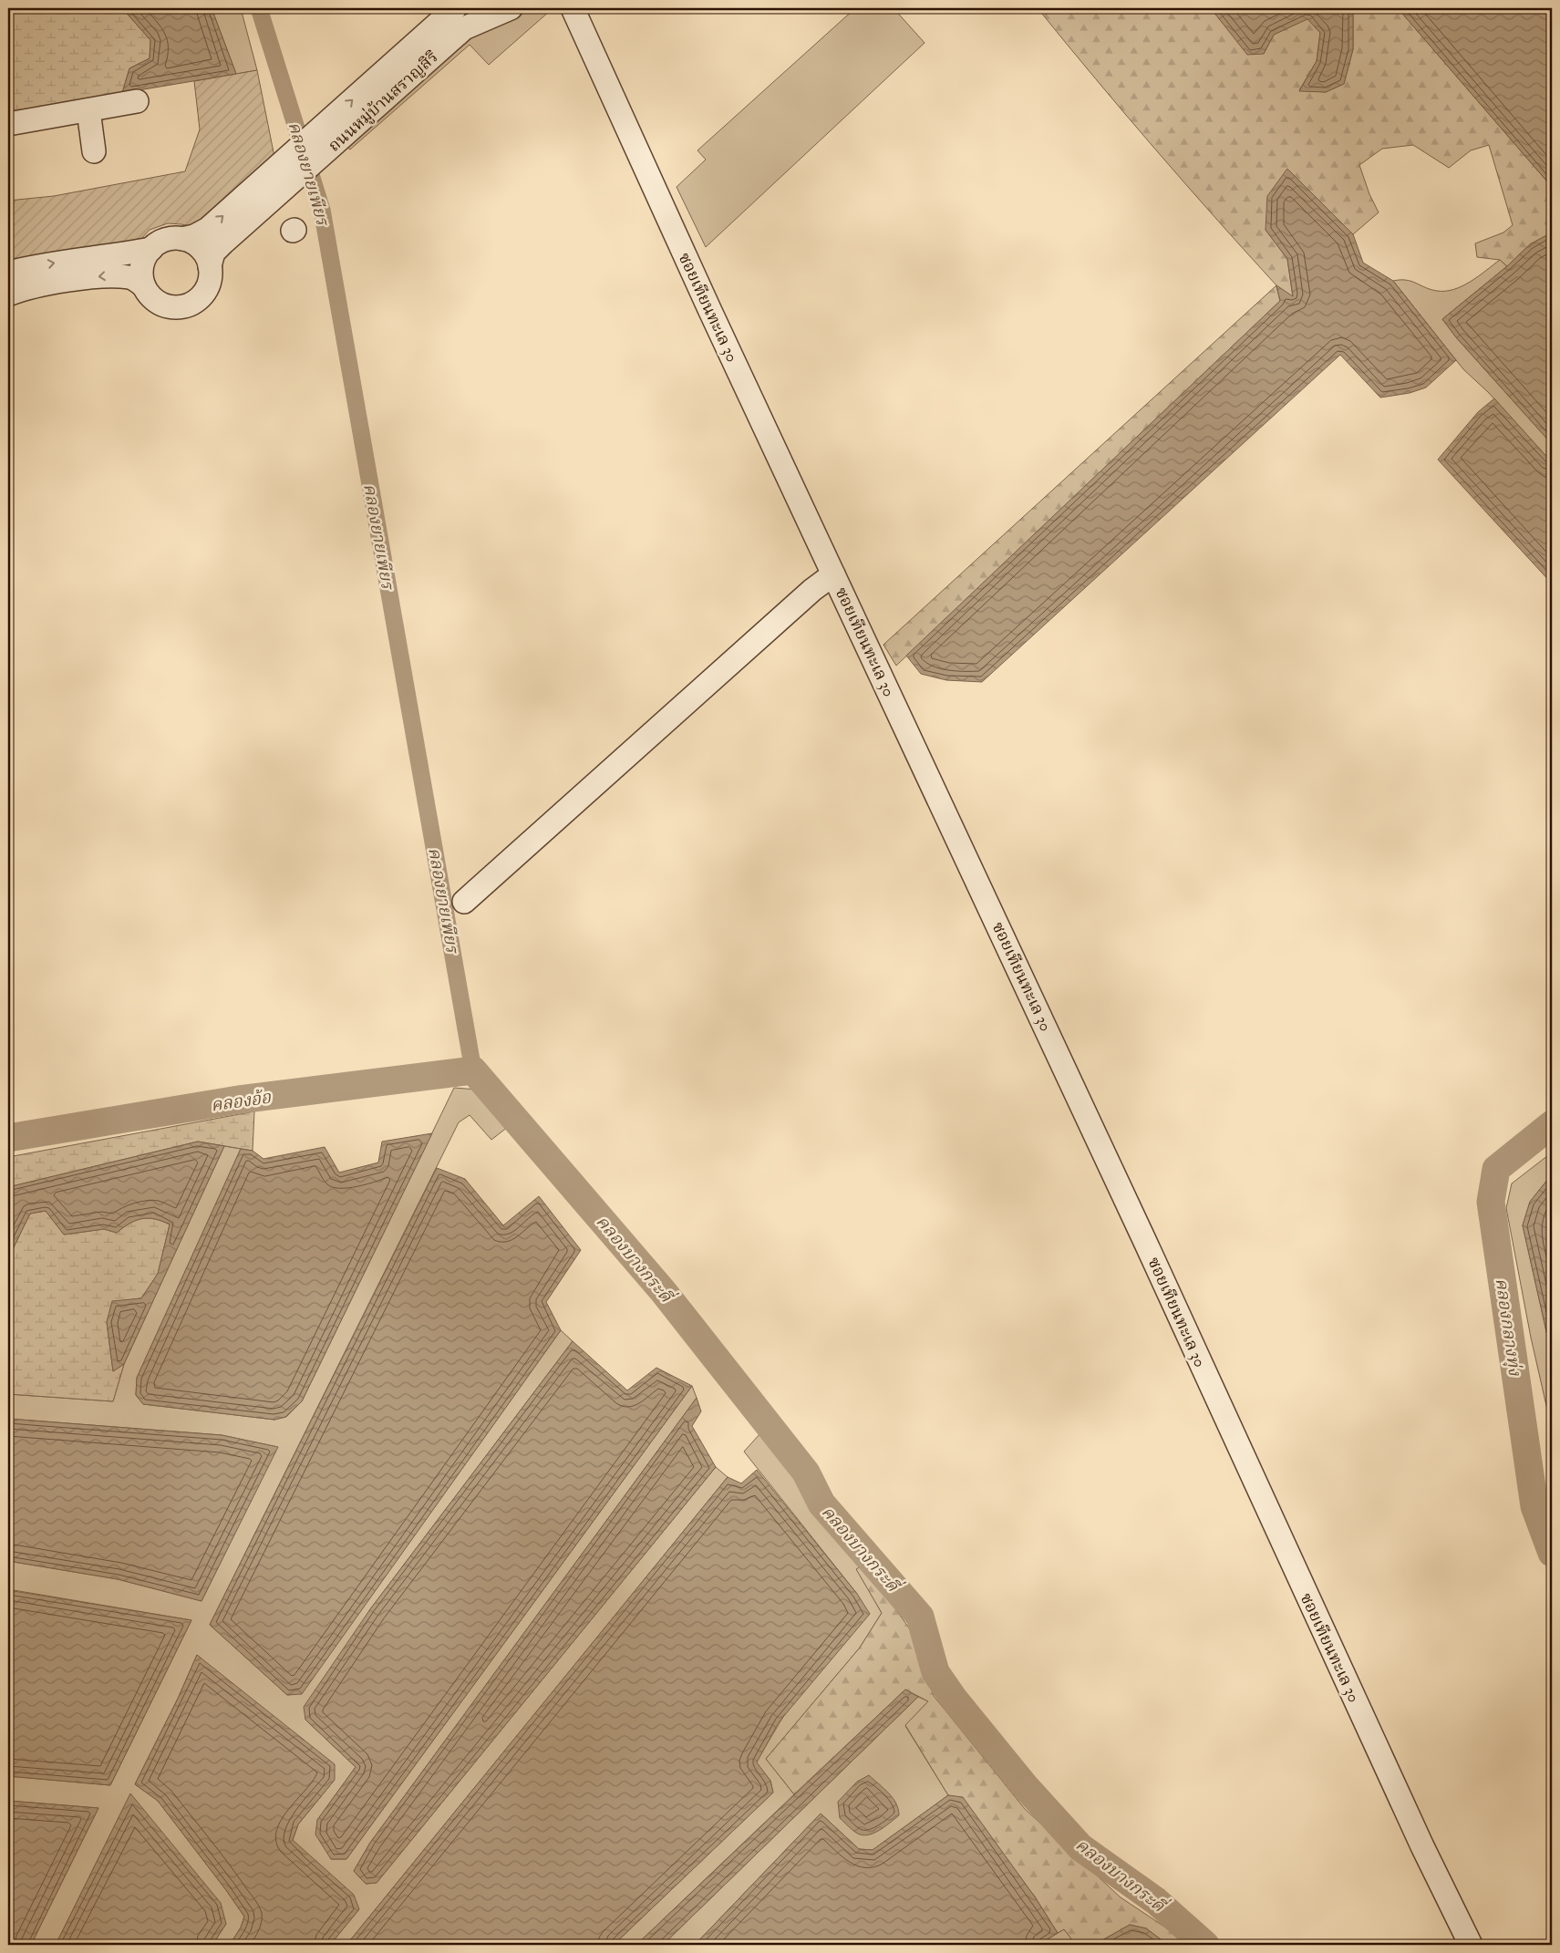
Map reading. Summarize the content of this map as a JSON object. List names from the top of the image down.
{
  "streets": {
    "street": ["ถนนหมู่บ้านสราญสิริ", "ซอยเทียนทะเล 30"]
  },
  "water": [
    "คลองยายเพียร",
    "คลองอ้อ",
    "คลองบางกระดี่",
    "คลองกลางทุ่ง"
  ]
}
